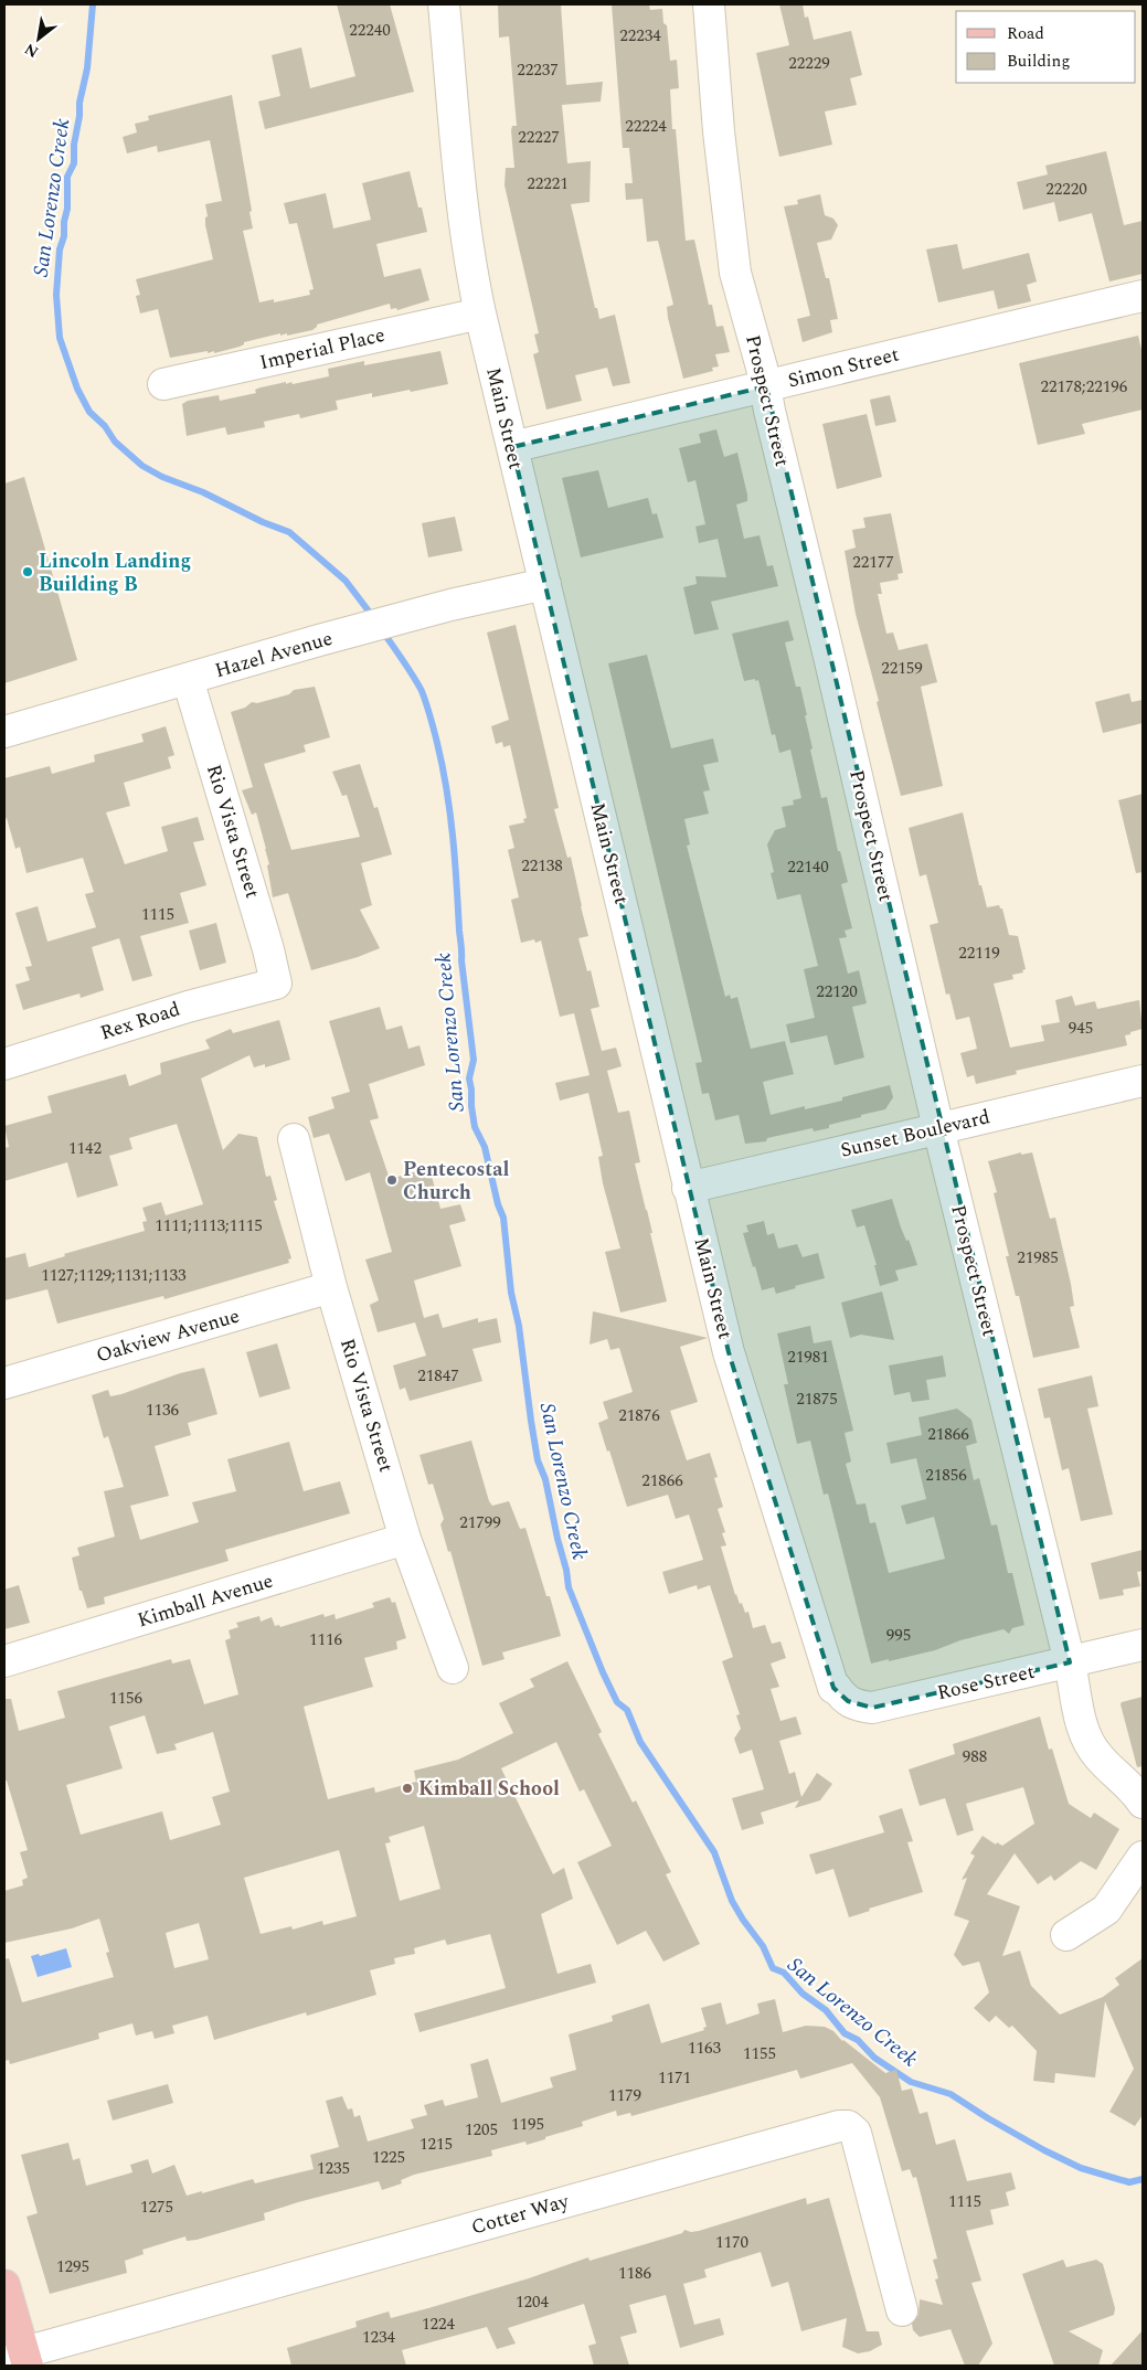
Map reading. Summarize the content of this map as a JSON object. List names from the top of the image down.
{
  "streets": {
    "street": [
      "Imperial Place",
      "Simon Street",
      "Prospect Street",
      "Main Street",
      "Hazel Avenue",
      "Rio Vista Street",
      "Rex Road",
      "Sunset Boulevard",
      "Oakview Avenue",
      "Kimball Avenue",
      "Rose Street",
      "Cotter Way"
    ]
  },
  "crossings": [
    ["Imperial Place", "Main Street"],
    ["Simon Street", "Prospect Street"],
    ["Simon Street", "Main Street"],
    ["Prospect Street", "Sunset Boulevard"],
    ["Prospect Street", "Rose Street"],
    ["Main Street", "Hazel Avenue"],
    ["Main Street", "Sunset Boulevard"],
    ["Main Street", "Rose Street"],
    ["Hazel Avenue", "Rio Vista Street"],
    ["Rio Vista Street", "Rex Road"],
    ["Rio Vista Street", "Oakview Avenue"],
    ["Rio Vista Street", "Kimball Avenue"]
  ],
  "water": ["San Lorenzo Creek"],
  "places": ["Lincoln Landing Building B", "Pentecostal Church", "Kimball School"],
  "house_numbers": [
    "22240",
    "22234",
    "22229",
    "22237",
    "22224",
    "22227",
    "22221",
    "22220",
    "22178;22196",
    "22177",
    "22159",
    "22138",
    "22140",
    "1115",
    "22119",
    "22120",
    "945",
    "1142",
    "1111;1113;1115",
    "21985",
    "1127;1129;1131;1133",
    "21981",
    "21847",
    "21875",
    "1136",
    "21876",
    "21866",
    "21856",
    "21866",
    "21799",
    "995",
    "1116",
    "1156",
    "988",
    "1163",
    "1155",
    "1171",
    "1179",
    "1195",
    "1205",
    "1215",
    "1225",
    "1235",
    "1115",
    "1275",
    "1170",
    "1295",
    "1186",
    "1204",
    "1224",
    "1234"
  ],
  "legend": ["Road", "Building"],
  "north": "bottom left"
}
